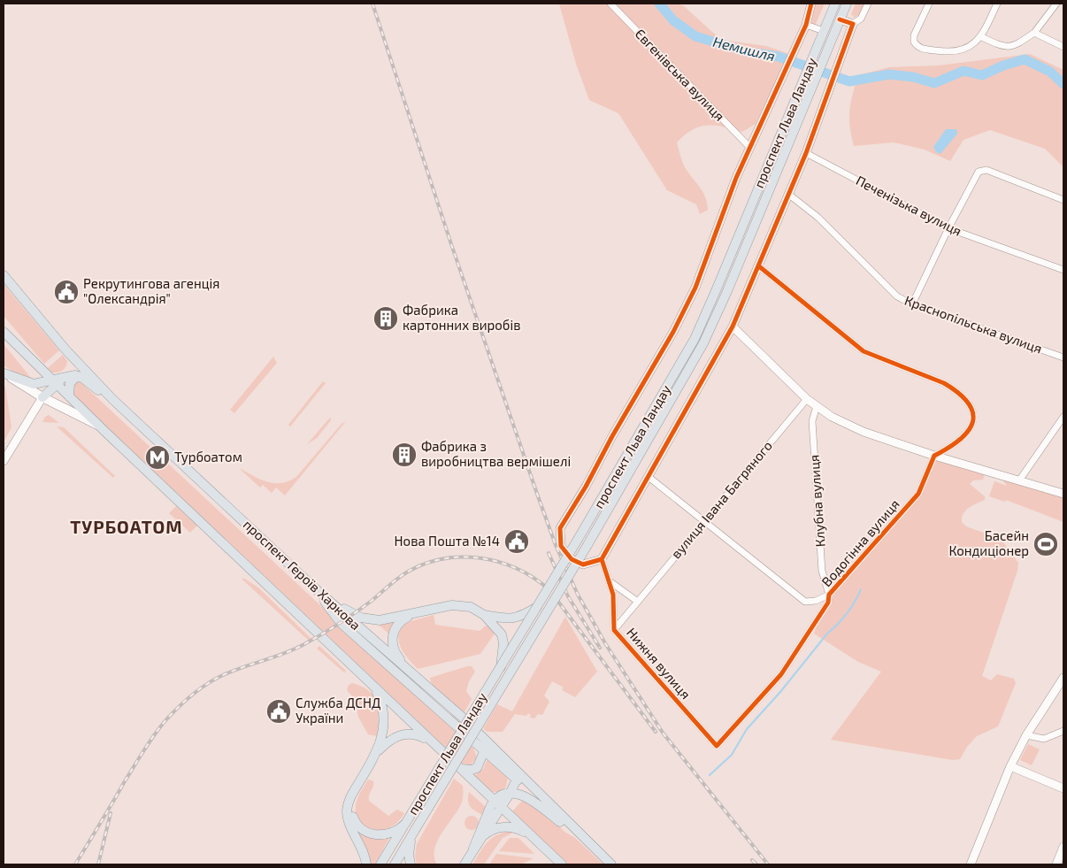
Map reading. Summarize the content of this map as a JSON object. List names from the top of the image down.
{
  "streets": {
    "main road": ["проспект Льва Ландау", "проспект Героїв Харкова"],
    "street": [
      "Євгенівська вулиця",
      "Печенізька вулиця",
      "Краснопільська вулиця",
      "вулиця Івана Багряного",
      "Клубна вулиця",
      "Водогінна вулиця",
      "Нижня вулиця"
    ]
  },
  "crossings": [
    ["вулиця Івана Багряного", "Нижня вулиця"],
    ["Клубна вулиця", "Водогінна вулиця"],
    ["Водогінна вулиця", "Нижня вулиця"]
  ],
  "districts": ["ТУРБОАТОМ"],
  "water": ["Немишля"],
  "places": {
    "public building": ["Рекрутингова агенція \"Олександрія\"", "Нова Пошта №14", "Служба ДСНД України"],
    "building": ["Фабрика картонних виробів", "Фабрика з виробництва вермішелі"],
    "metro station": ["Турбоатом"],
    "sports": ["Басейн Кондиціонер"]
  }
}
